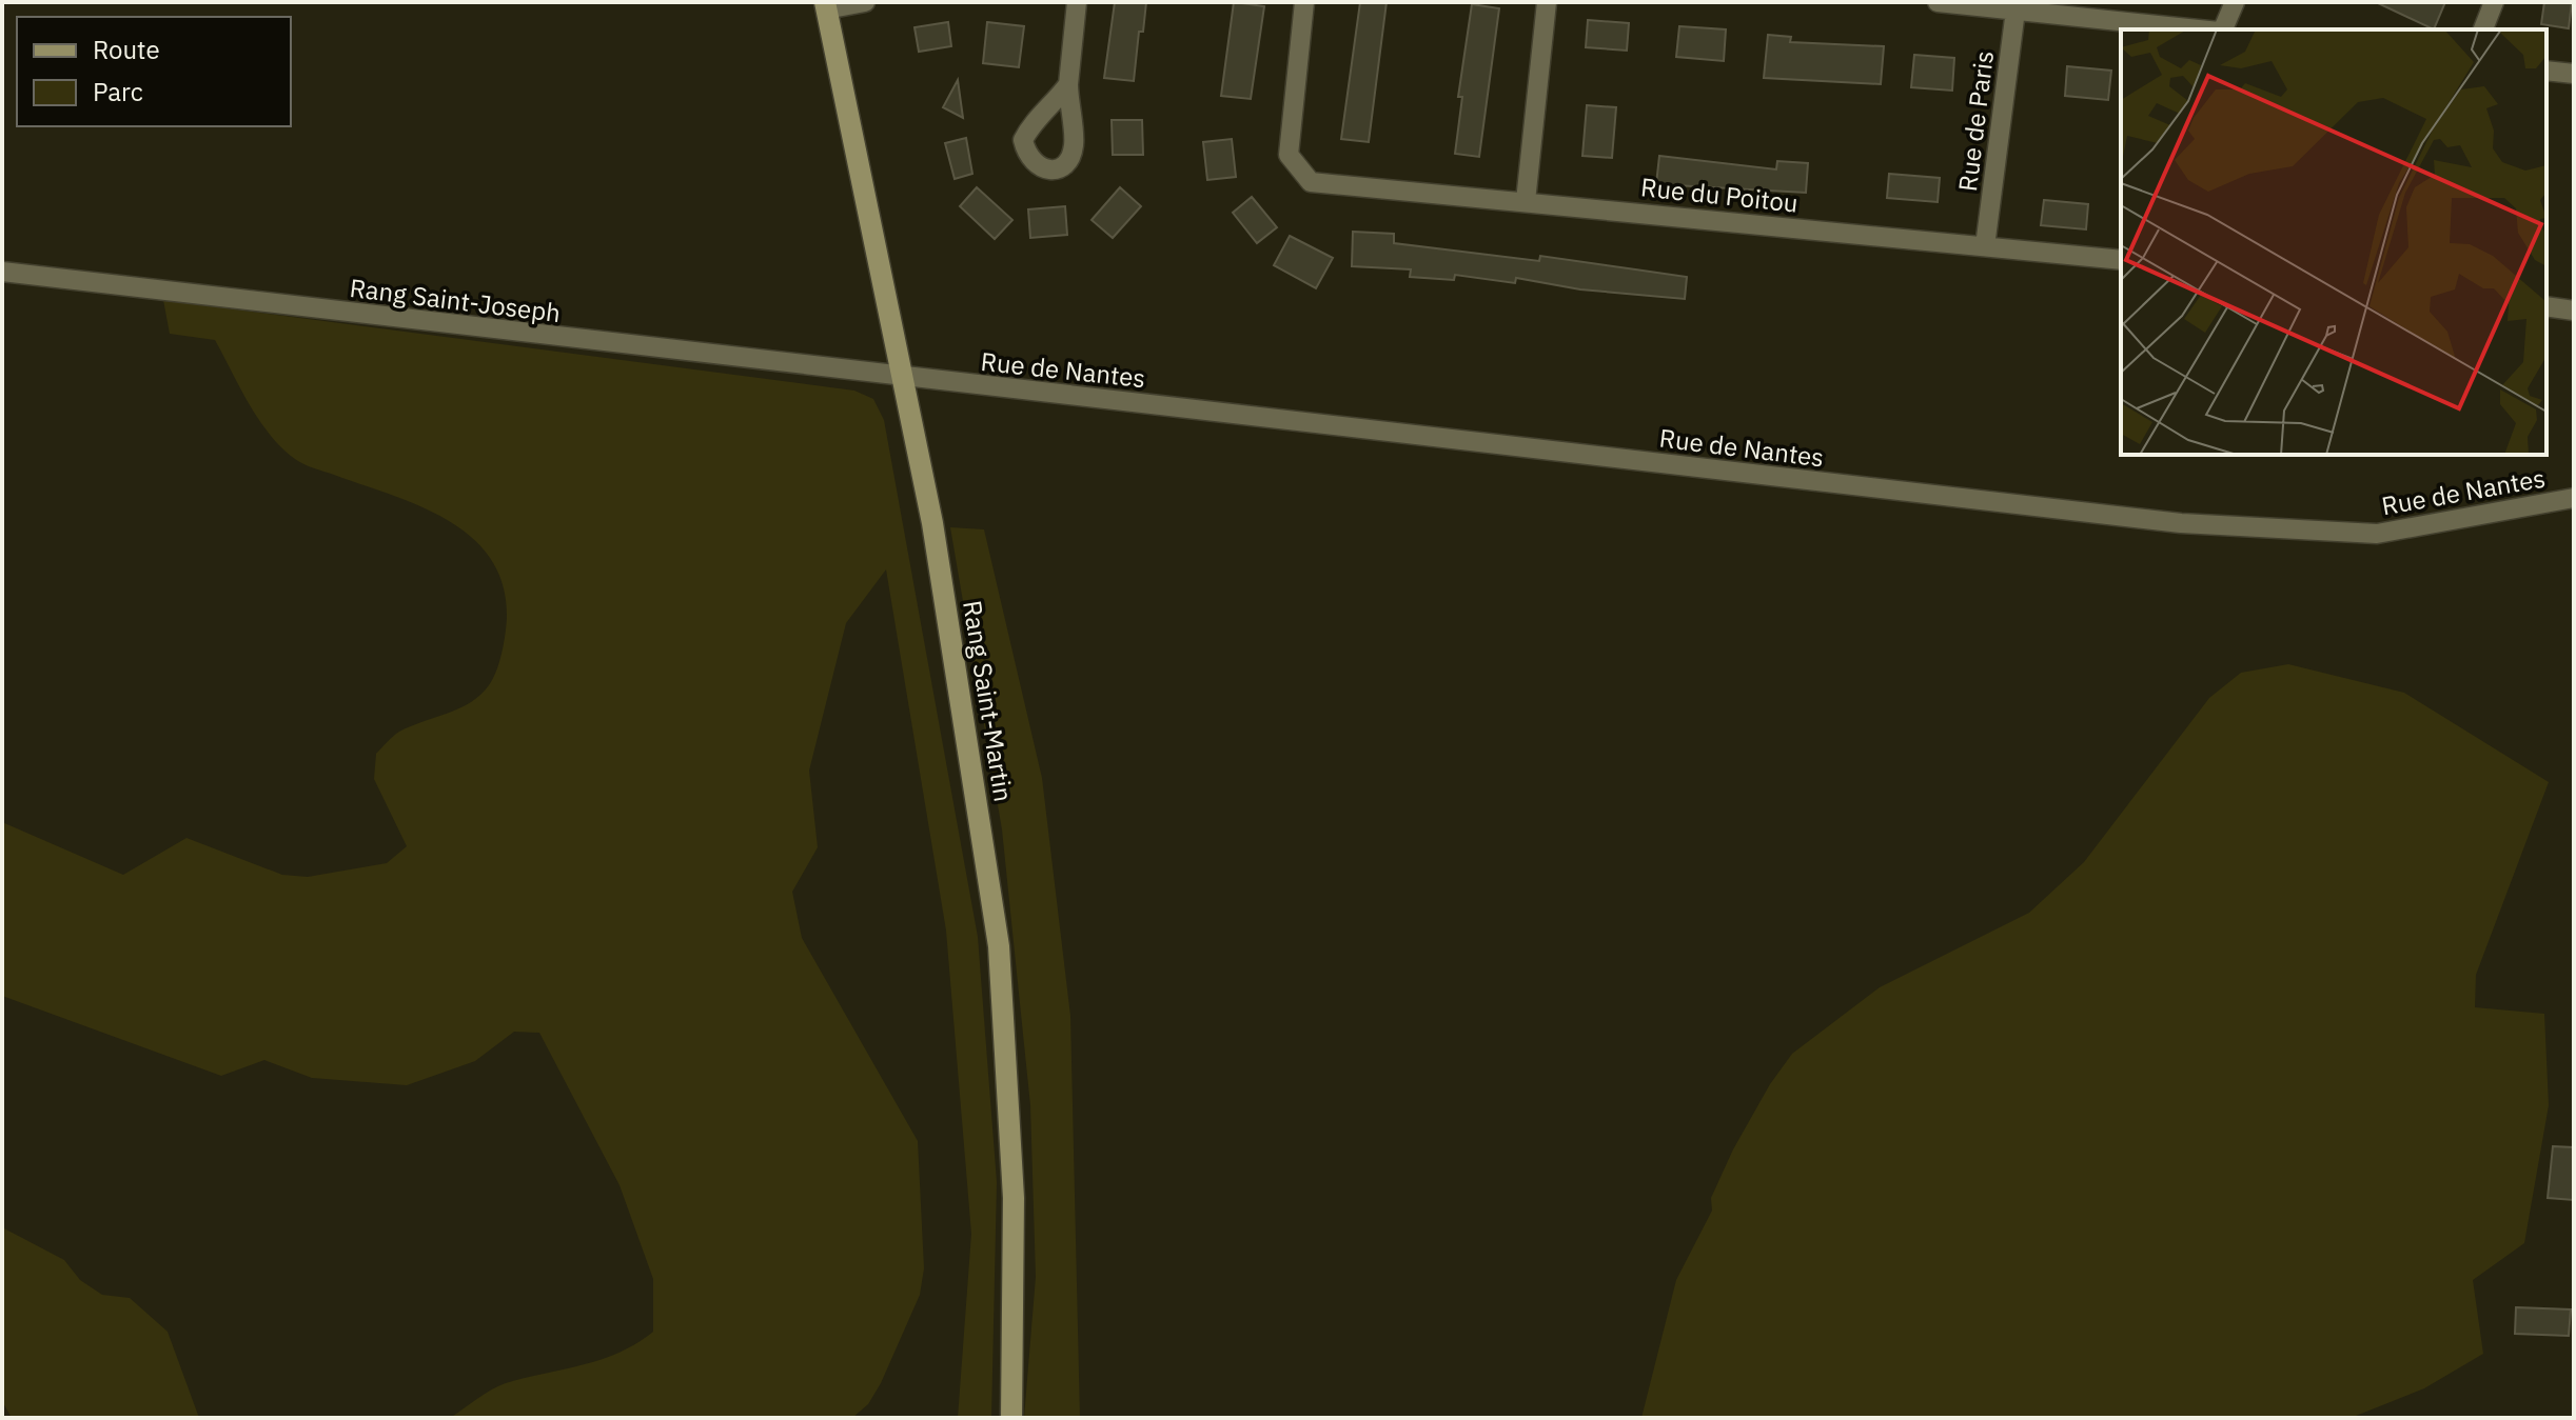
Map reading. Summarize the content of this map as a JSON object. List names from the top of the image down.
{
  "streets": {
    "street": [
      "Rue de Paris",
      "Rue du Poitou",
      "Rang Saint-Joseph",
      "Rue de Nantes",
      "Rang Saint-Martin"
    ]
  },
  "crossings": [
    ["Rue de Paris", "Rue du Poitou"],
    ["Rang Saint-Joseph", "Rue de Nantes"],
    ["Rang Saint-Joseph", "Rang Saint-Martin"],
    ["Rue de Nantes", "Rang Saint-Martin"]
  ],
  "legend": ["Route", "Parc"]
}
